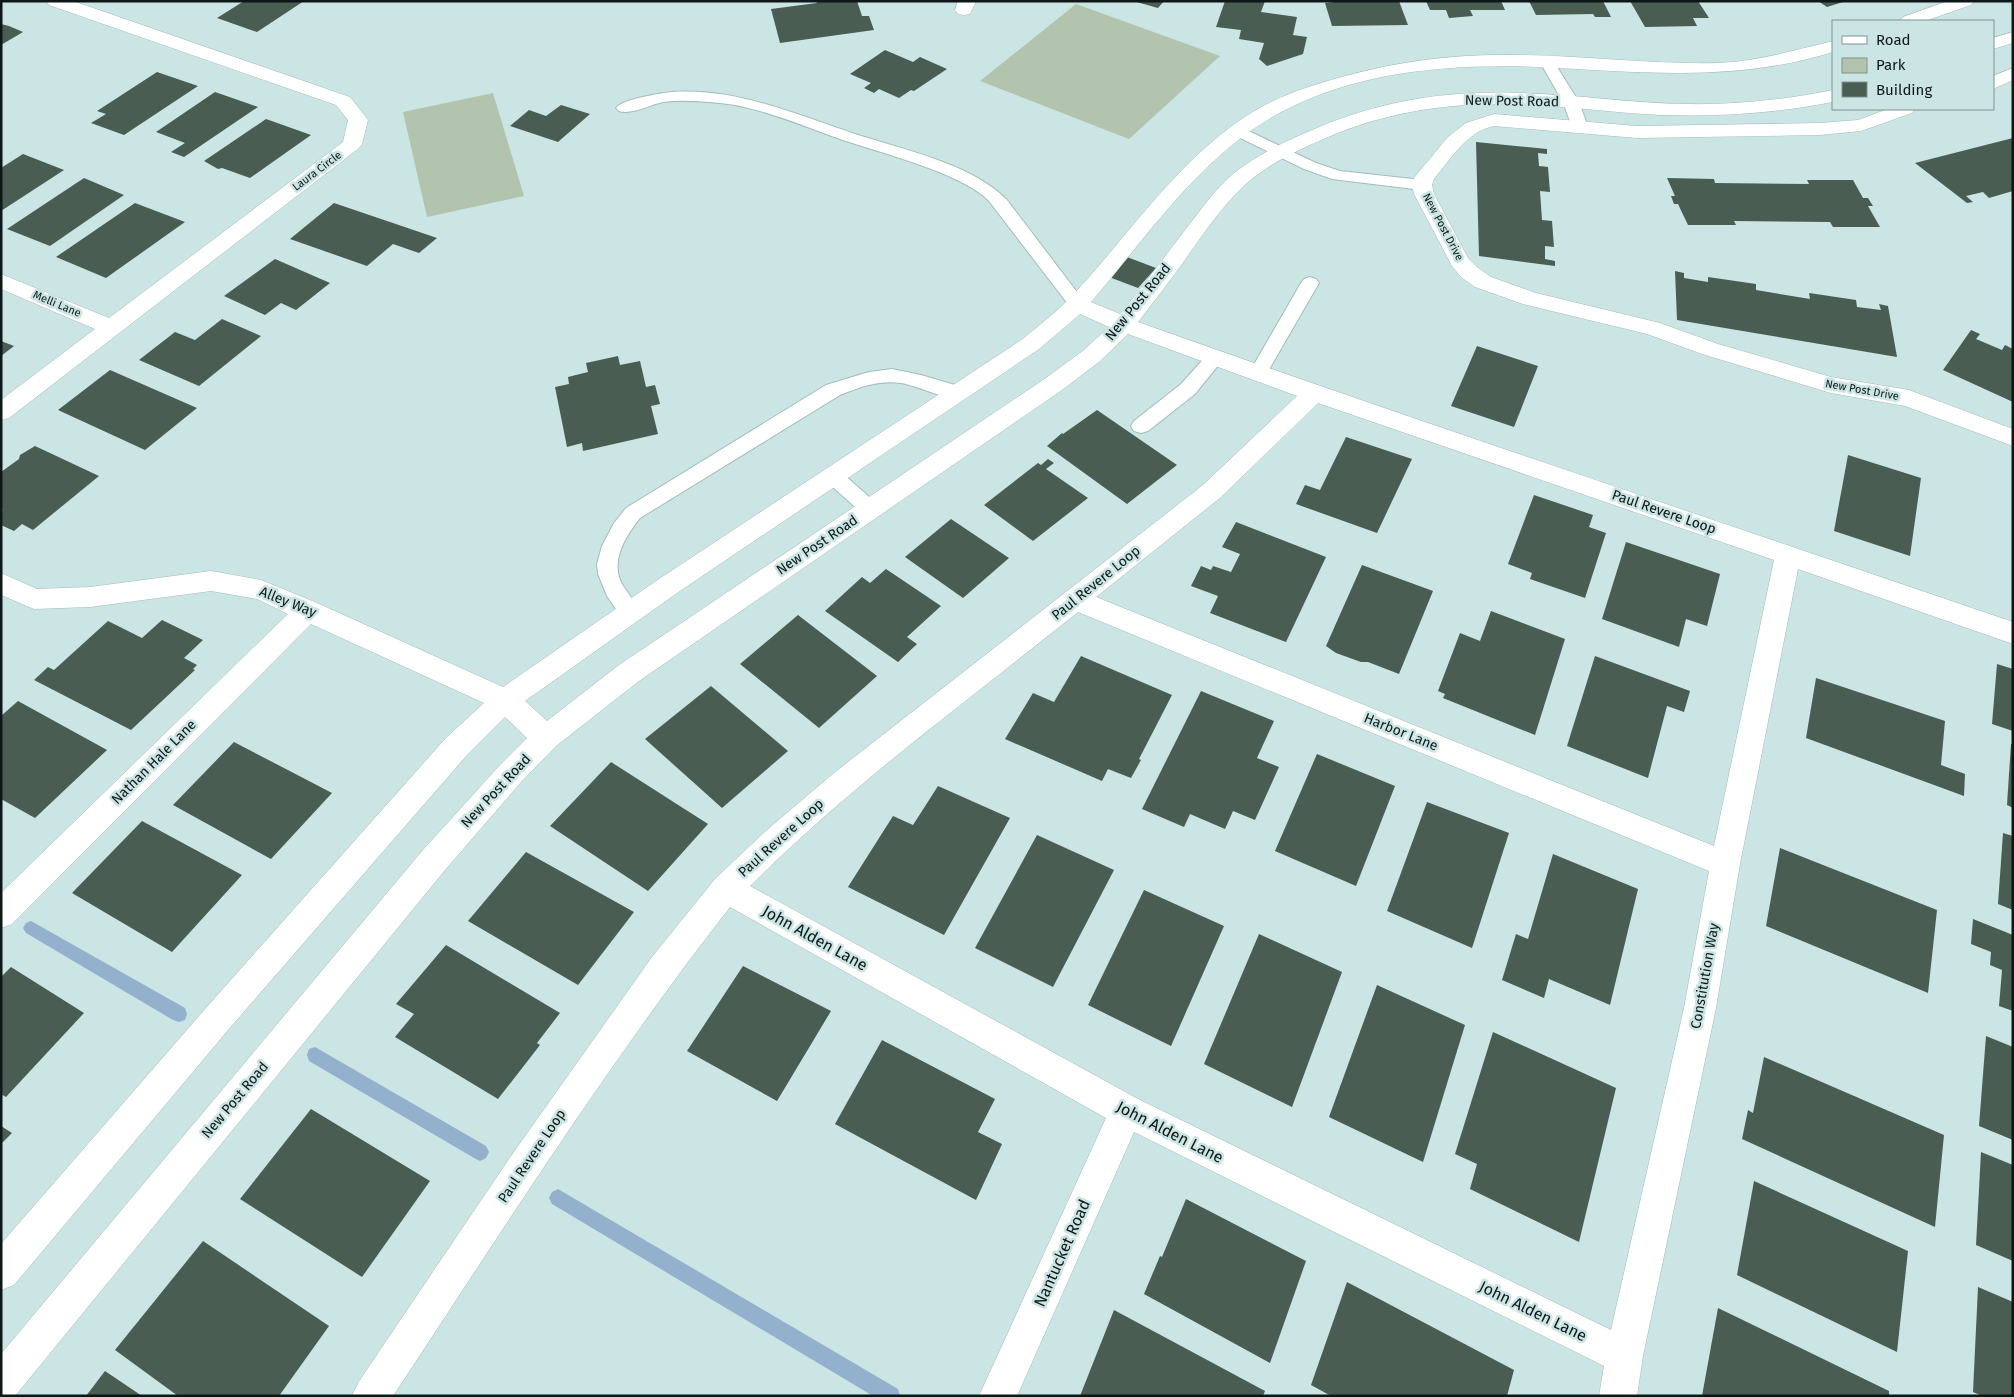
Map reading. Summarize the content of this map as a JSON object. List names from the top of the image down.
{
  "streets": {
    "street": [
      "New Post Road",
      "Laura Circle",
      "New Post Drive",
      "Melli Lane",
      "Paul Revere Loop",
      "Alley Way",
      "Harbor Lane",
      "Nathan Hale Lane",
      "John Alden Lane",
      "Constitution Way",
      "Nantucket Road"
    ]
  },
  "crossings": [
    ["New Post Road", "Paul Revere Loop"],
    ["New Post Road", "Alley Way"],
    ["Laura Circle", "Melli Lane"],
    ["Paul Revere Loop", "Harbor Lane"],
    ["Paul Revere Loop", "John Alden Lane"],
    ["Paul Revere Loop", "Constitution Way"],
    ["Alley Way", "Nathan Hale Lane"],
    ["Harbor Lane", "Constitution Way"],
    ["John Alden Lane", "Constitution Way"],
    ["John Alden Lane", "Nantucket Road"]
  ],
  "legend": ["Road", "Park", "Building"]
}
